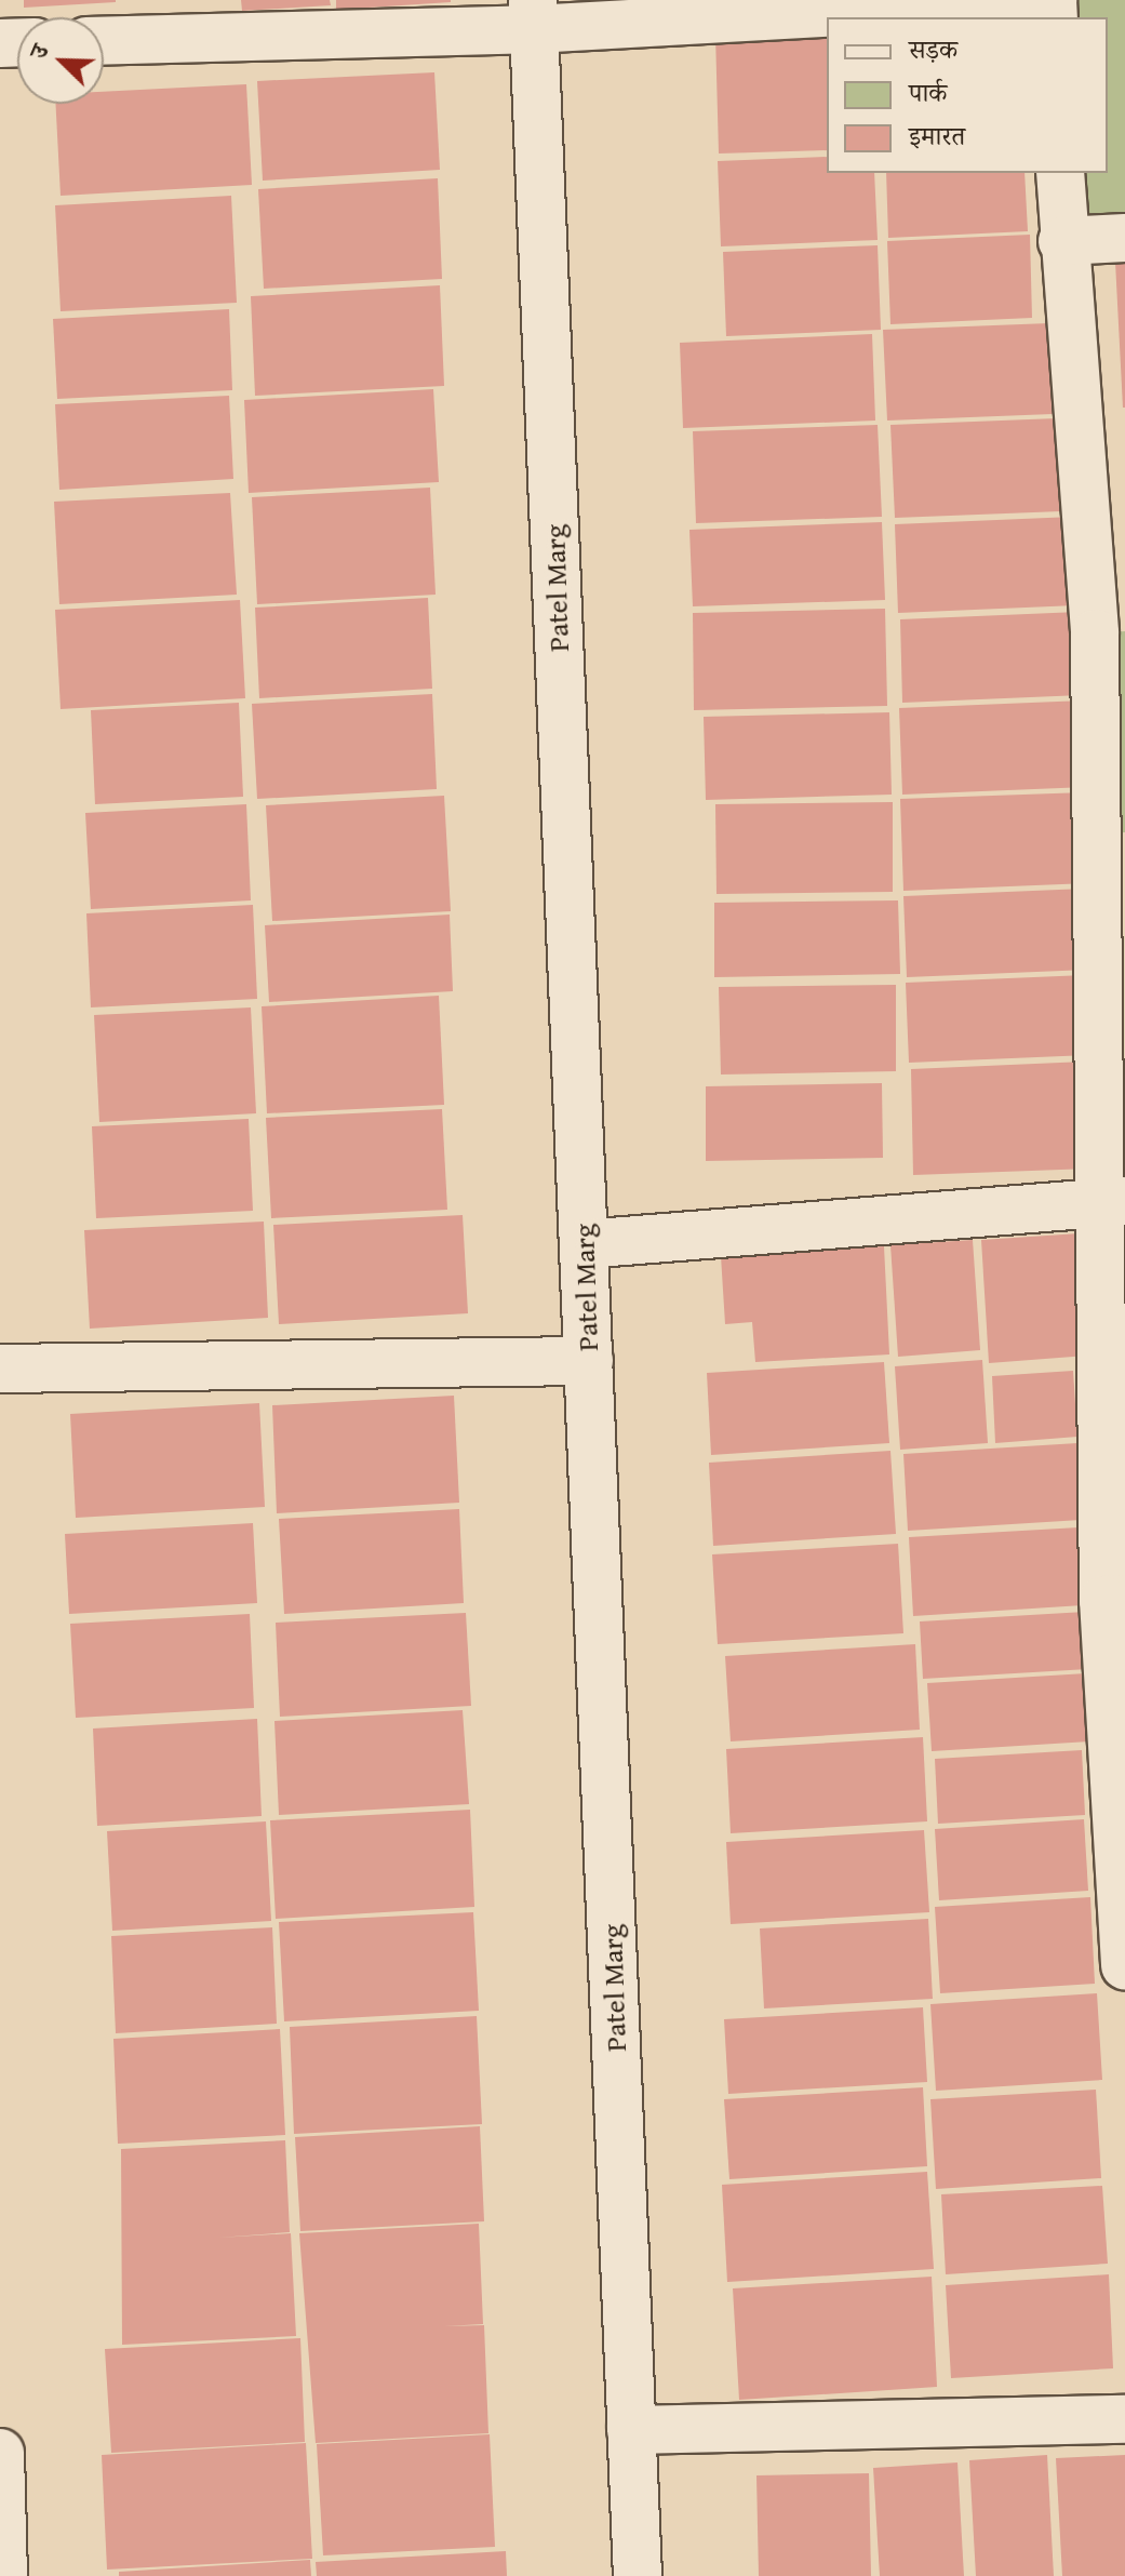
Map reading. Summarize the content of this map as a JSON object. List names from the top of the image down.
{
  "streets": {
    "street": ["Patel Marg"]
  },
  "legend": ["सड़क", "पार्क", "इमारत"],
  "north": "top left"
}
